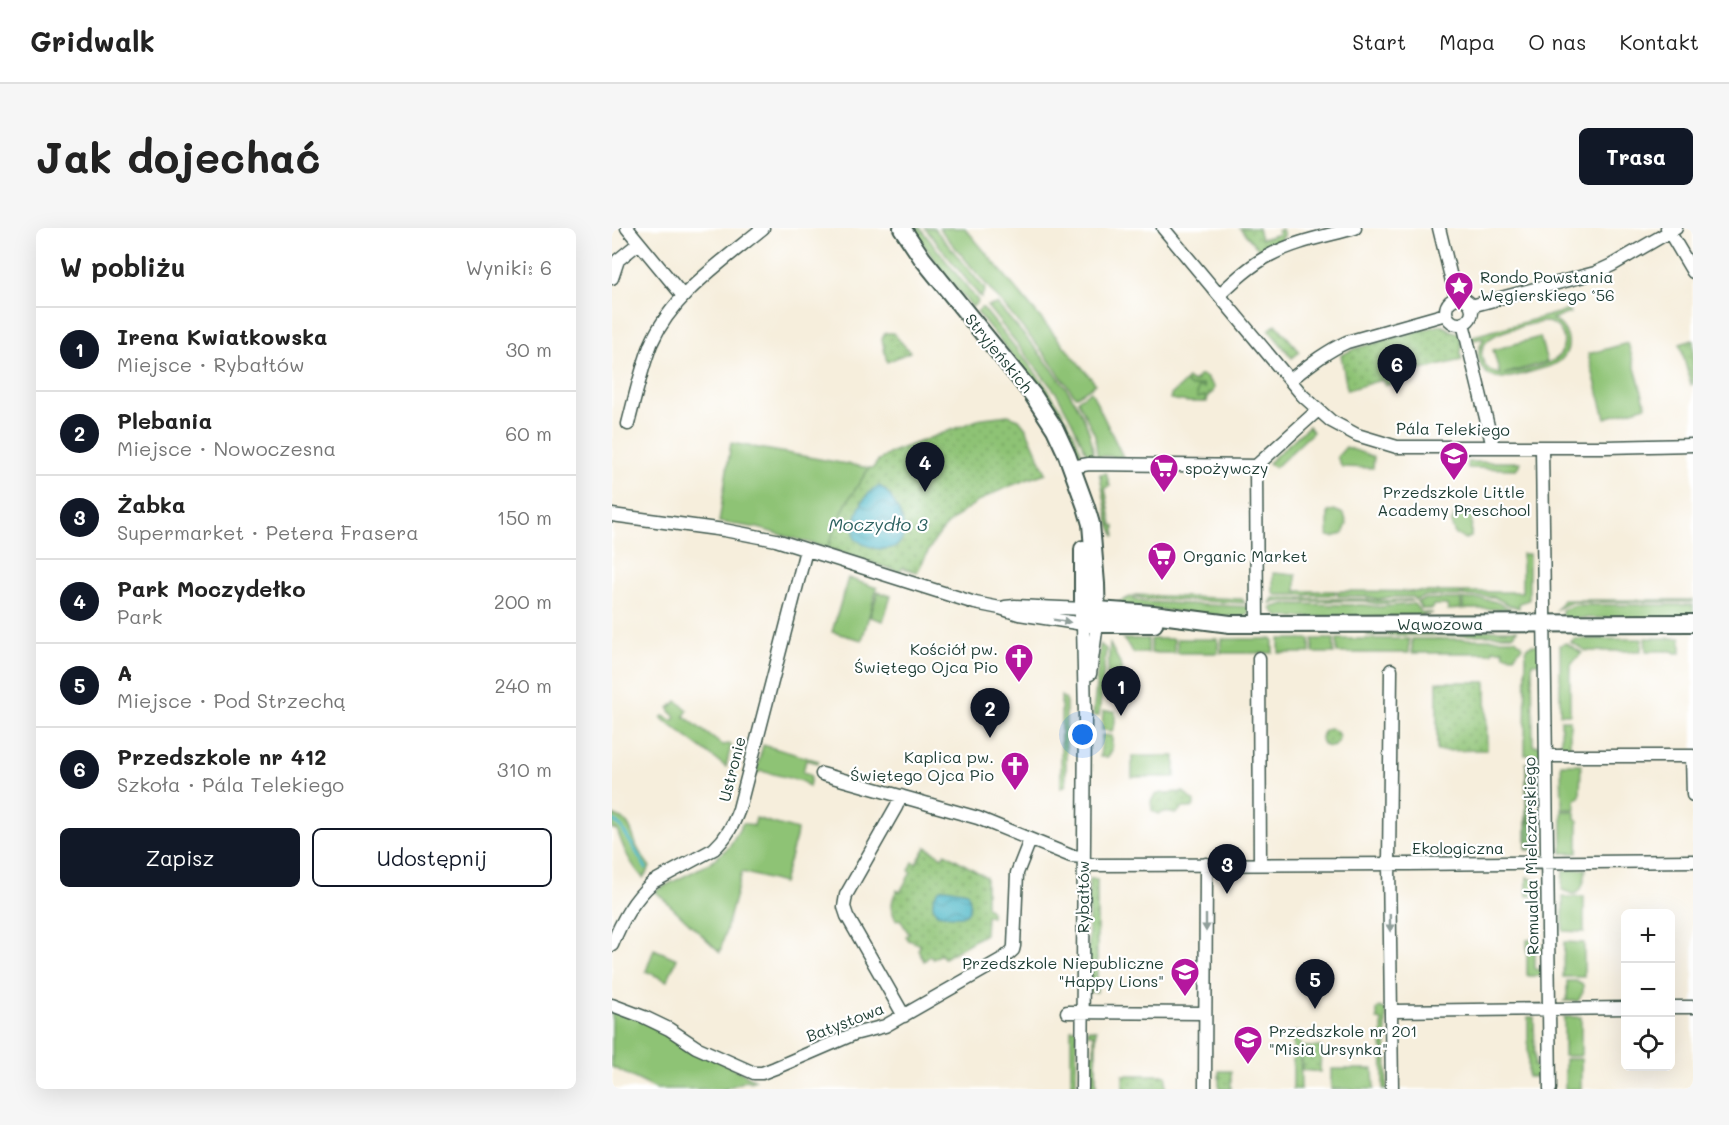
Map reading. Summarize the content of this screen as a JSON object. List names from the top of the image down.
{
  "streets": {
    "street": [
      "Stryjeńskich",
      "Pála Telekiego",
      "Wąwozowa",
      "Ustronie",
      "Ekologiczna",
      "Romualda Mielczarskiego",
      "Rybałtów",
      "Batystowa"
    ]
  },
  "crossings": [
    ["Stryjeńskich", "Wąwozowa"],
    ["Stryjeńskich", "Rybałtów"],
    ["Pála Telekiego", "Romualda Mielczarskiego"],
    ["Wąwozowa", "Romualda Mielczarskiego"],
    ["Wąwozowa", "Rybałtów"],
    ["Ekologiczna", "Romualda Mielczarskiego"],
    ["Ekologiczna", "Rybałtów"],
    ["Ekologiczna", "Batystowa"]
  ],
  "water": ["Moczydło 3"],
  "places": {
    "place": ["Rondo Powstania Węgierskiego ‘56"],
    "school or university": ["Przedszkole Little Academy Preschool", "Przedszkole Niepubliczne \"Happy Lions\"", "Przedszkole nr 201 \"Misia Ursynka\""],
    "supermarket": ["spożywczy", "Organic Market"],
    "church": ["Kościół pw. Świętego Ojca Pio", "Kaplica pw. Świętego Ojca Pio"]
  },
  "page": {
    "header": "Gridwalk",
    "nav": [
      "Start",
      "Mapa",
      "O nas",
      "Kontakt"
    ],
    "buttons": [
      "Trasa",
      ["Zapisz", "Udostępnij"]
    ],
    "title": "Jak dojechać",
    "heading": ["W pobliżu", "Wyniki: 6"],
    "list": [
      {
        "mark": "1",
        "name": "Irena Kwiatkowska",
        "note": "Miejsce · Rybałtów",
        "value": "30 m"
      },
      {
        "mark": "2",
        "name": "Plebania",
        "note": "Miejsce · Nowoczesna",
        "value": "60 m"
      },
      {
        "mark": "3",
        "name": "Żabka",
        "note": "Supermarket · Petera Frasera",
        "value": "150 m"
      },
      {
        "mark": "4",
        "name": "Park Moczydełko",
        "note": "Park",
        "value": "200 m"
      },
      {
        "mark": "5",
        "name": "A",
        "note": "Miejsce · Pod Strzechą",
        "value": "240 m"
      },
      {
        "mark": "6",
        "name": "Przedszkole nr 412",
        "note": "Szkoła · Pála Telekiego",
        "value": "310 m"
      }
    ],
    "pins": [
      "6",
      "4",
      "1",
      "2",
      "3",
      "5"
    ],
    "map_buttons": ["+", "−"]
  }
}
